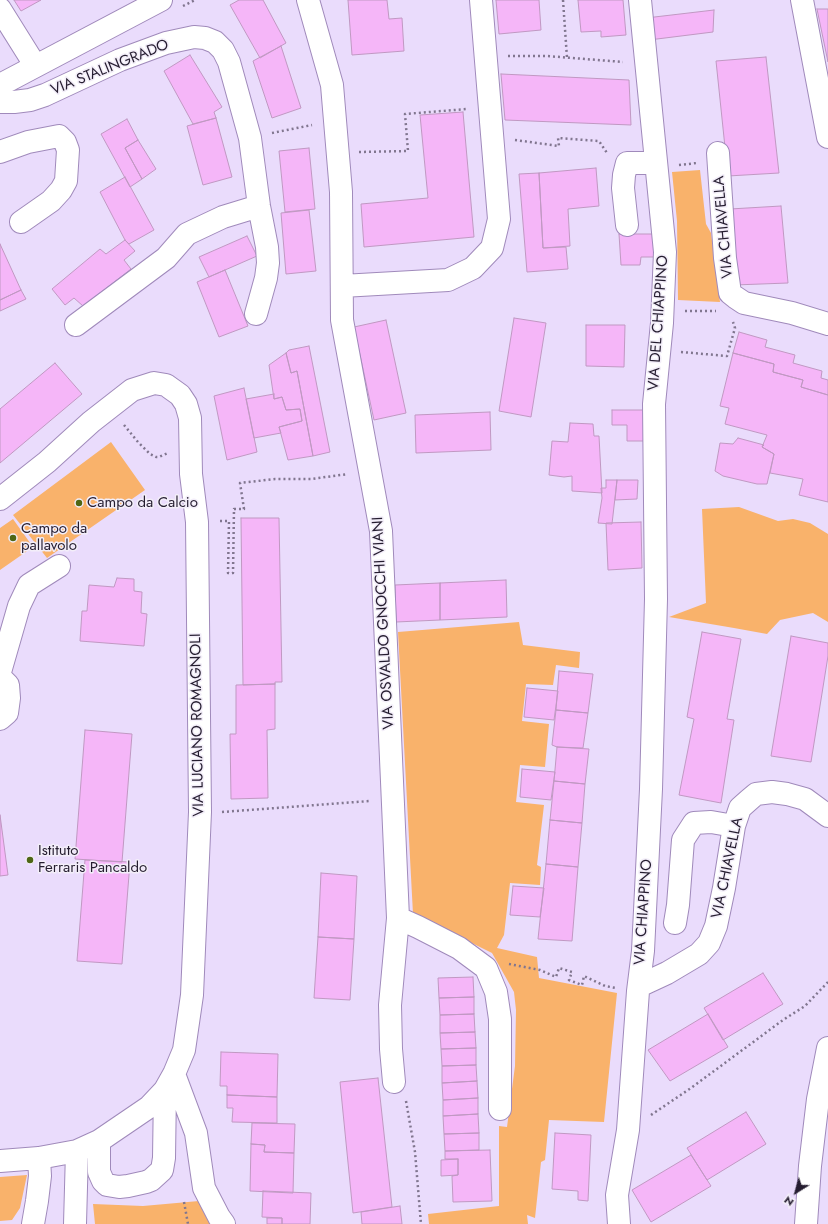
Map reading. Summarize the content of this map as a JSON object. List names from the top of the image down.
{
  "streets": {
    "street": [
      "VIA STALINGRADO",
      "VIA CHIAVELLA",
      "VIA DEL CHIAPPINO",
      "VIA OSVALDO GNOCCHI VIANI",
      "VIA LUCIANO ROMAGNOLI",
      "VIA CHIAPPINO"
    ]
  },
  "crossings": [
    ["VIA CHIAVELLA", "VIA CHIAPPINO"],
    ["VIA DEL CHIAPPINO", "VIA CHIAPPINO"]
  ],
  "places": ["Campo da Calcio", "Campo da pallavolo", "Istituto Ferraris Pancaldo"],
  "north": "bottom left"
}
